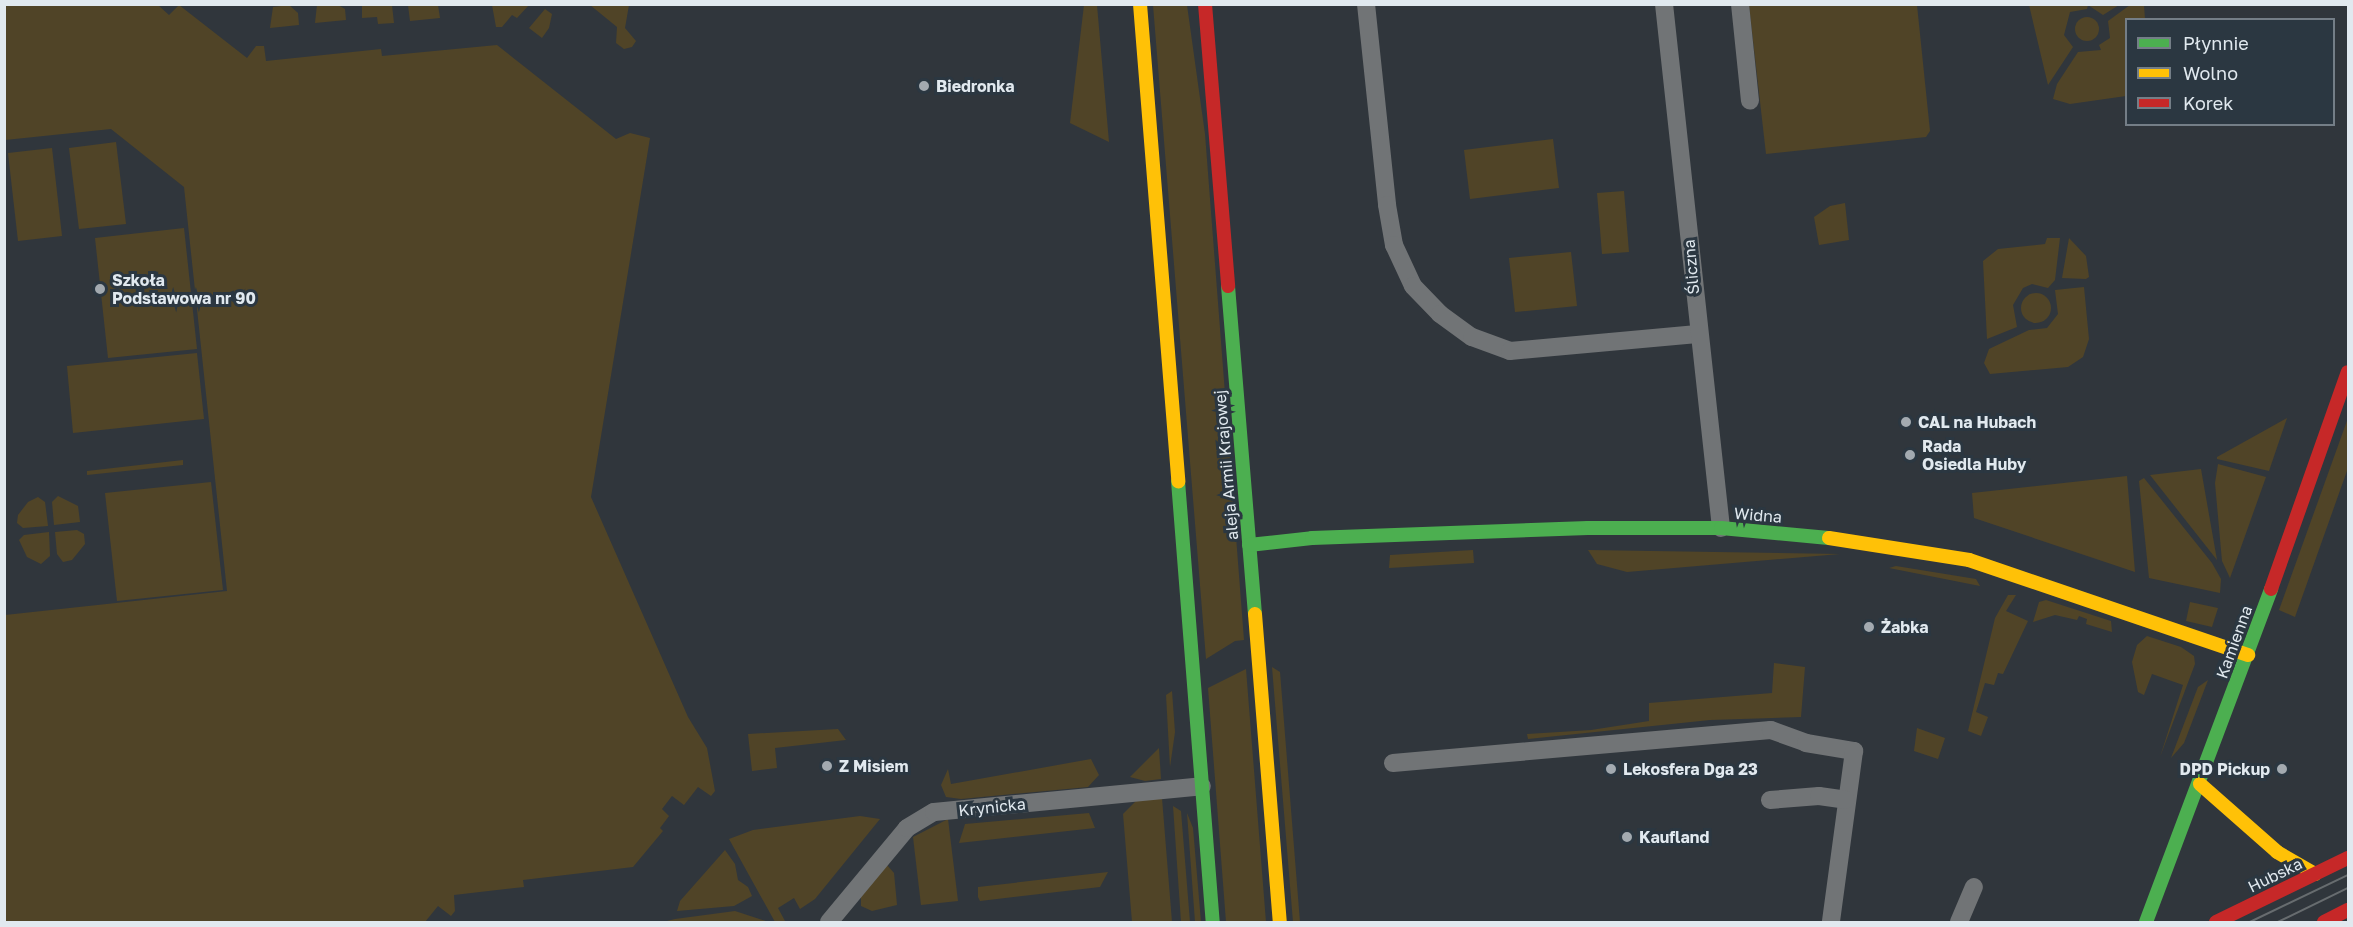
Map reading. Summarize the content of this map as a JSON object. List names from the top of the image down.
{
  "streets": {
    "street": [
      "Śliczna",
      "aleja Armii Krajowej",
      "Widna",
      "Kamienna",
      "Krynicka",
      "Hubska"
    ]
  },
  "crossings": [
    ["Śliczna", "Widna"],
    ["aleja Armii Krajowej", "Widna"],
    ["Widna", "Kamienna"]
  ],
  "places": [
    "Biedronka",
    "Szkoła Podstawowa nr 90",
    "CAL na Hubach",
    "Rada Osiedla Huby",
    "Żabka",
    "Z Misiem",
    "Lekosfera Dga 23",
    "DPD Pickup",
    "Kaufland"
  ],
  "legend": ["Płynnie", "Wolno", "Korek"]
}
